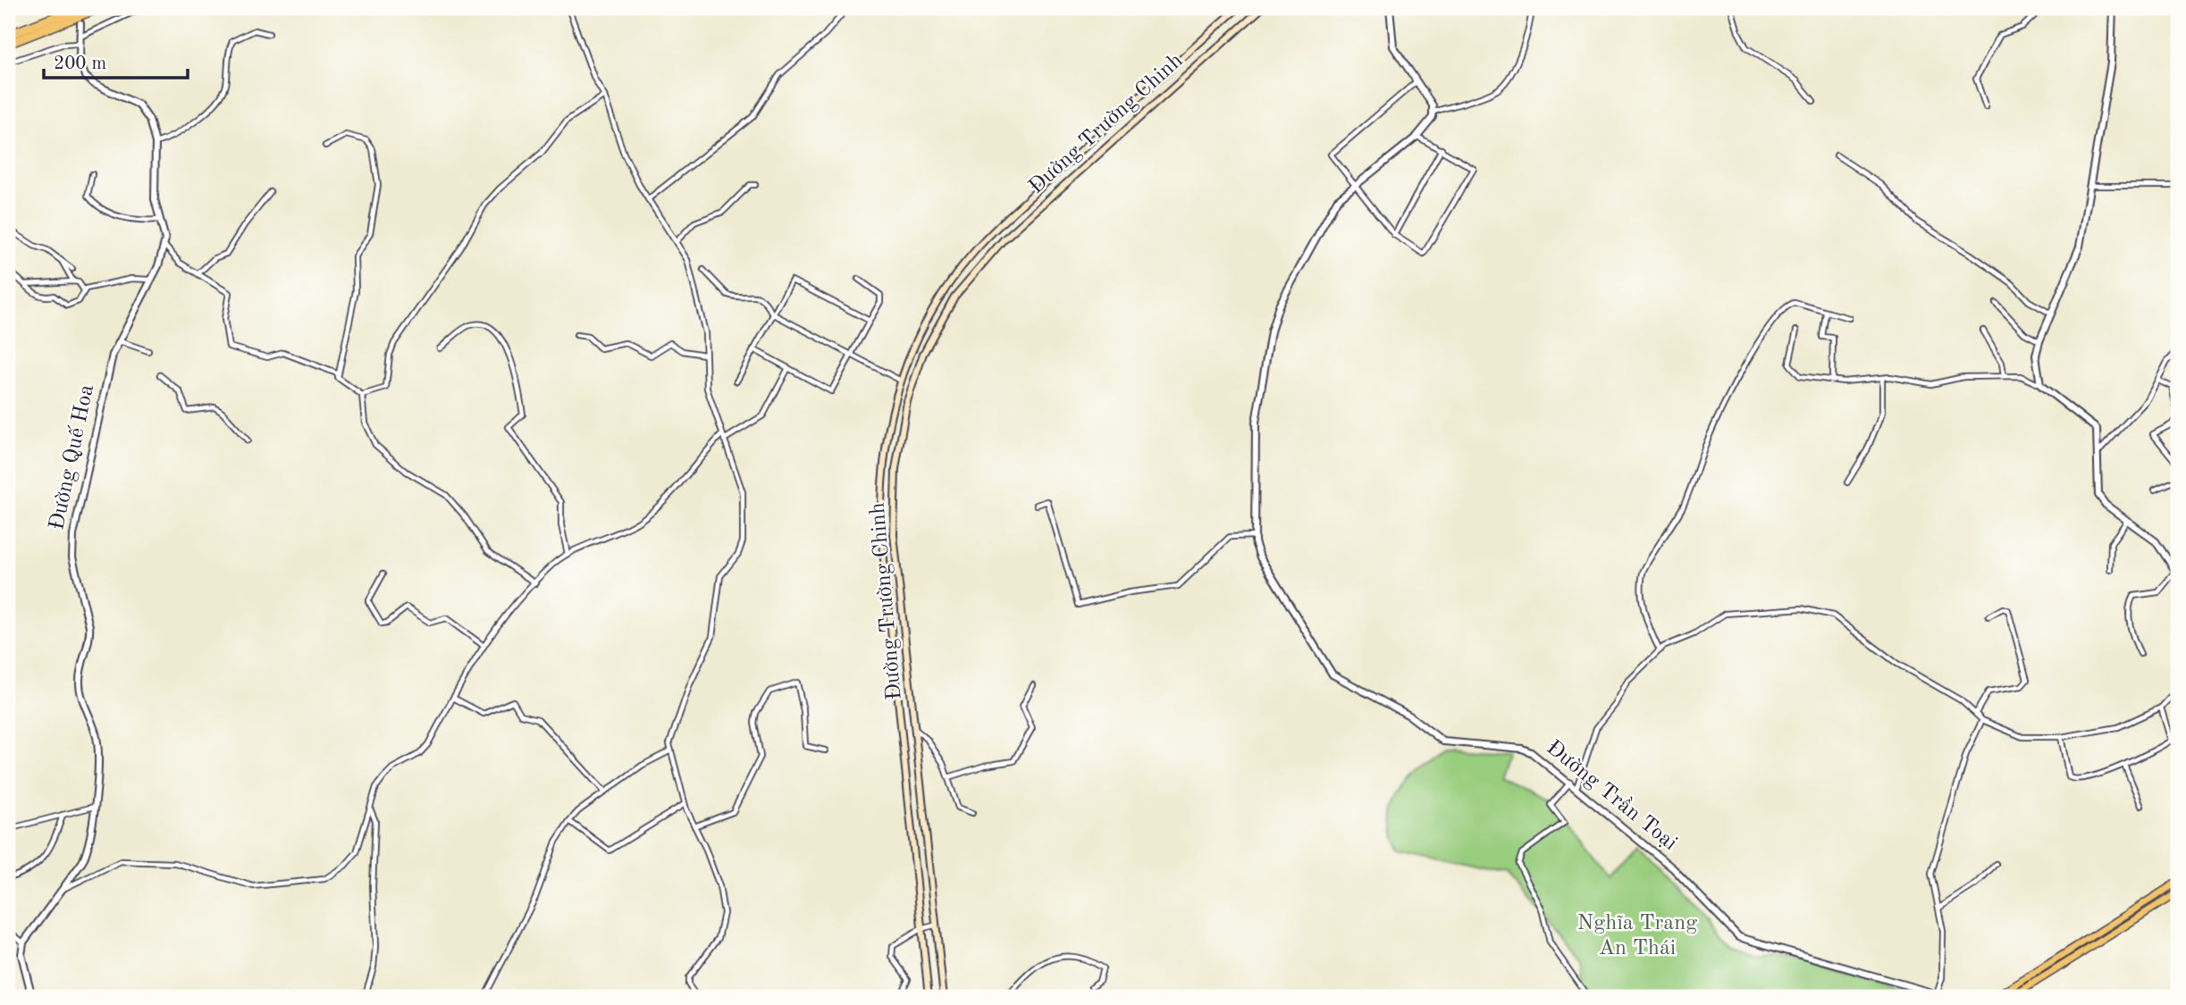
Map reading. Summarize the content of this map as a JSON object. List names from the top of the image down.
{
  "streets": {
    "main road": ["Đường Trường Chinh"],
    "street": ["Đường Quế Hoa", "Đường Trần Toại"]
  },
  "parks": ["Nghĩa Trang An Thái"],
  "scale_bar": "200 m"
}
